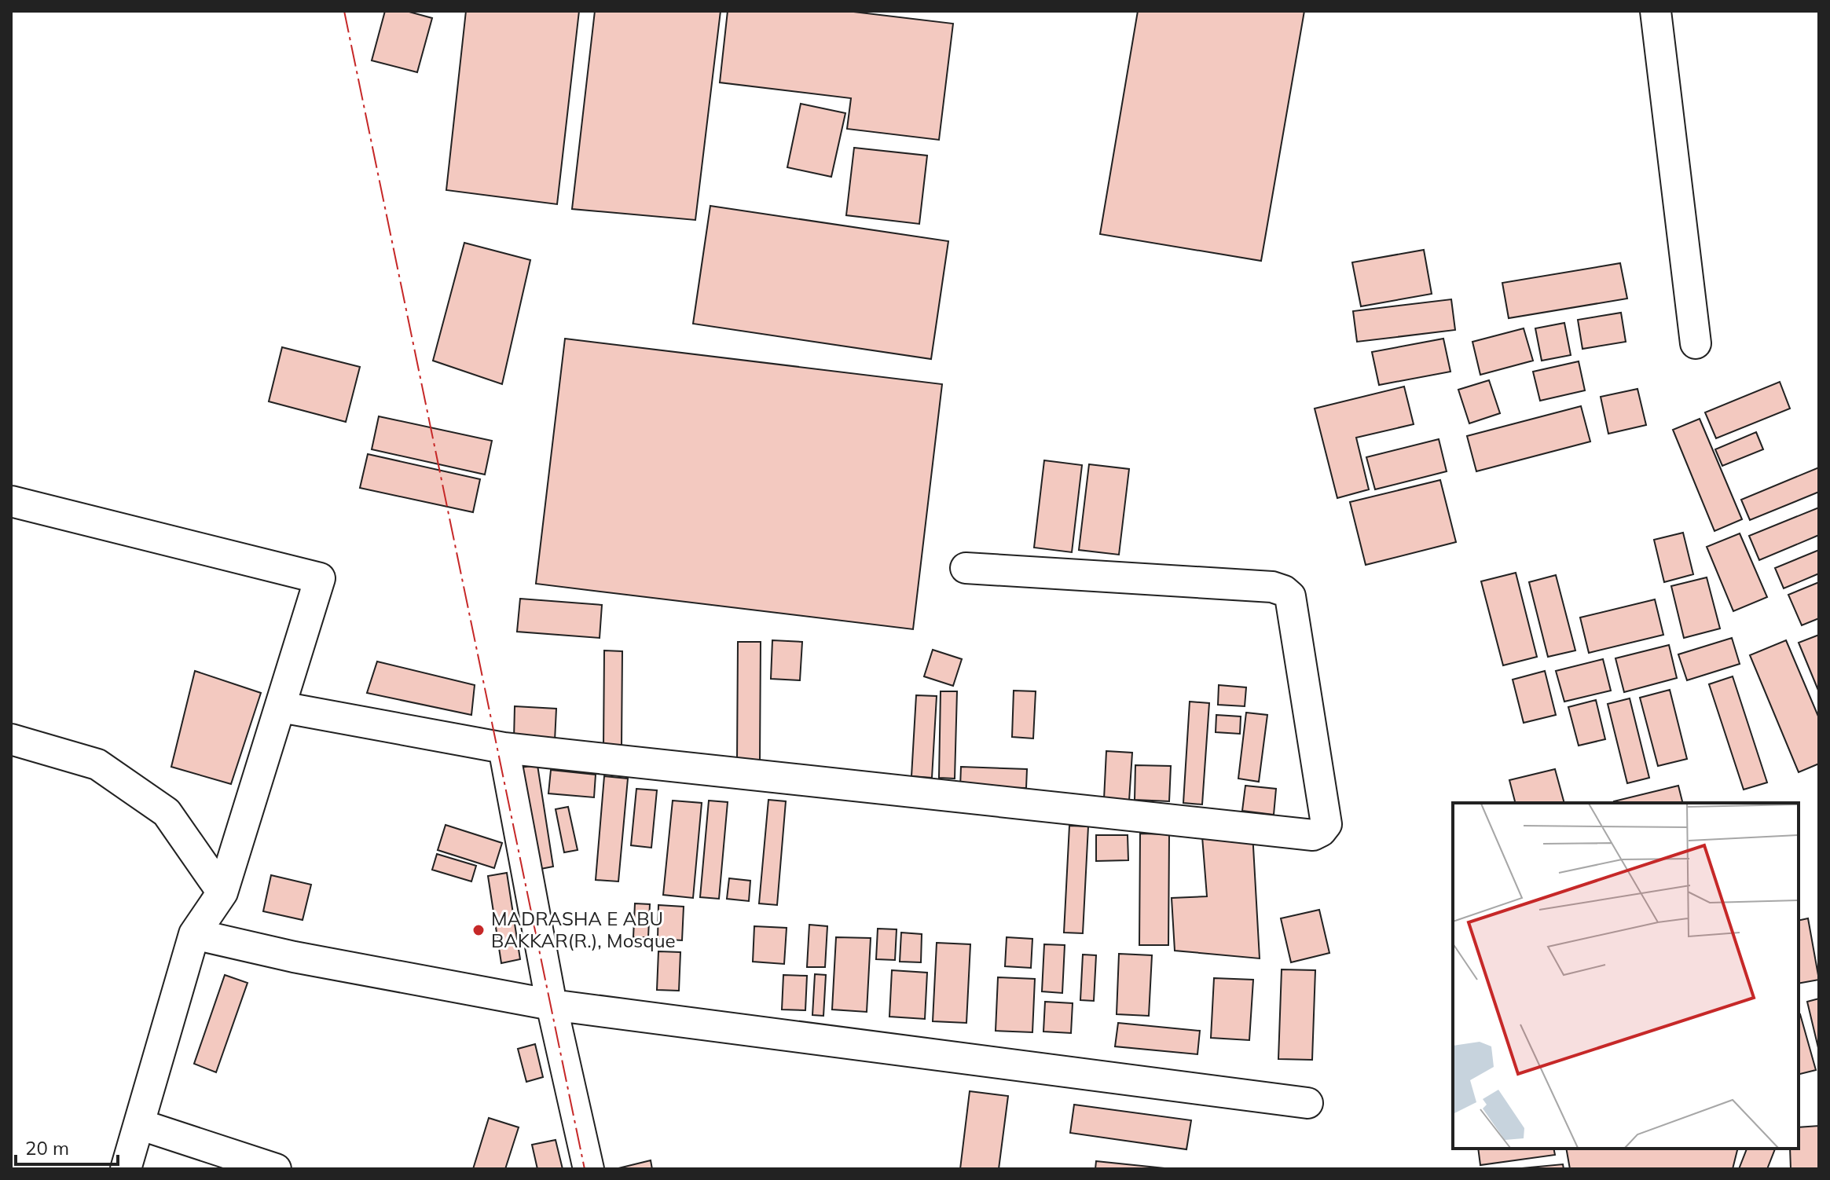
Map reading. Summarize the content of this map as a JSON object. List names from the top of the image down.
{
  "places": ["MADRASHA E ABU BAKKAR(R.), Mosque"],
  "scale_bar": "20 m"
}
